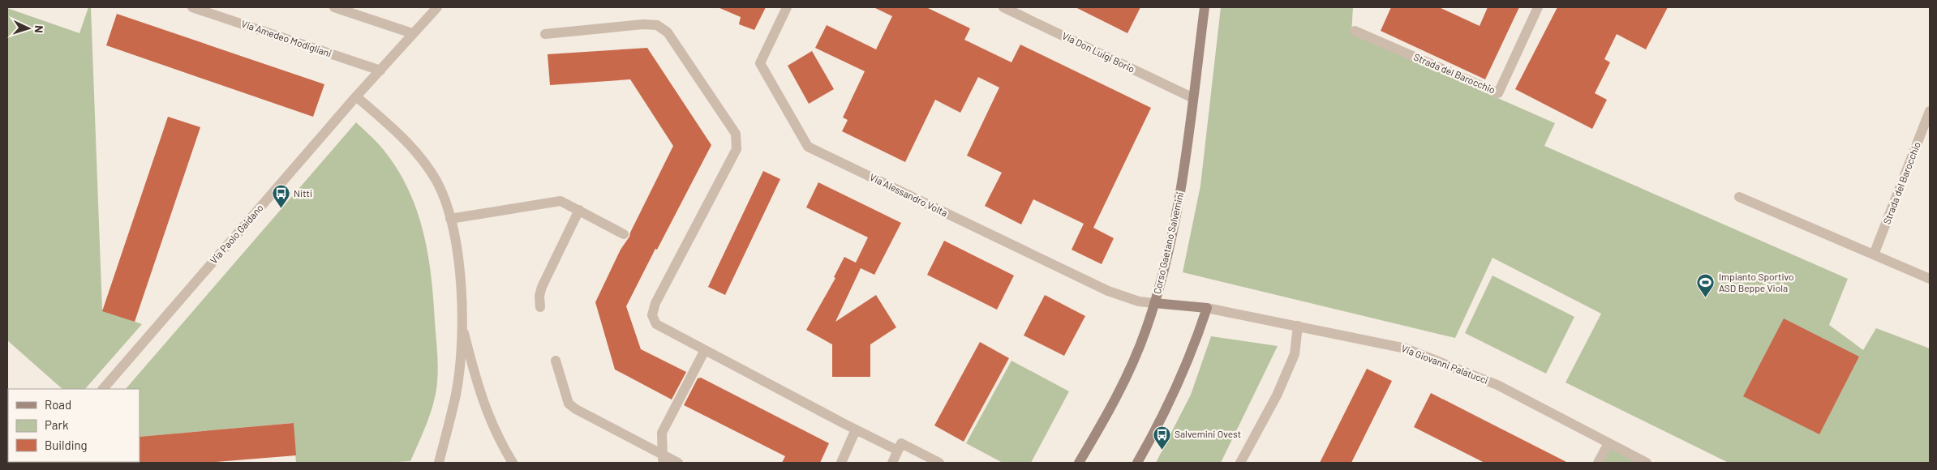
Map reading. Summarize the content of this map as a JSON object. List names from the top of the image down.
{
  "streets": {
    "street": [
      "Via Amedeo Modigliani",
      "Via Don Luigi Borio",
      "Strada del Barocchio",
      "Via Alessandro Volta",
      "Via Paolo Gaidano",
      "Corso Gaetano Salvemini",
      "Via Giovanni Palatucci"
    ]
  },
  "crossings": [
    ["Via Amedeo Modigliani", "Via Paolo Gaidano"],
    ["Via Don Luigi Borio", "Corso Gaetano Salvemini"],
    ["Via Alessandro Volta", "Corso Gaetano Salvemini"],
    ["Via Alessandro Volta", "Via Giovanni Palatucci"],
    ["Corso Gaetano Salvemini", "Via Giovanni Palatucci"]
  ],
  "places": {
    "bus stop": ["Nitti", "Salvemini Ovest"],
    "sports": ["Impianto Sportivo ASD Beppe Viola"]
  },
  "legend": ["Road", "Park", "Building"],
  "north": "right"
}
